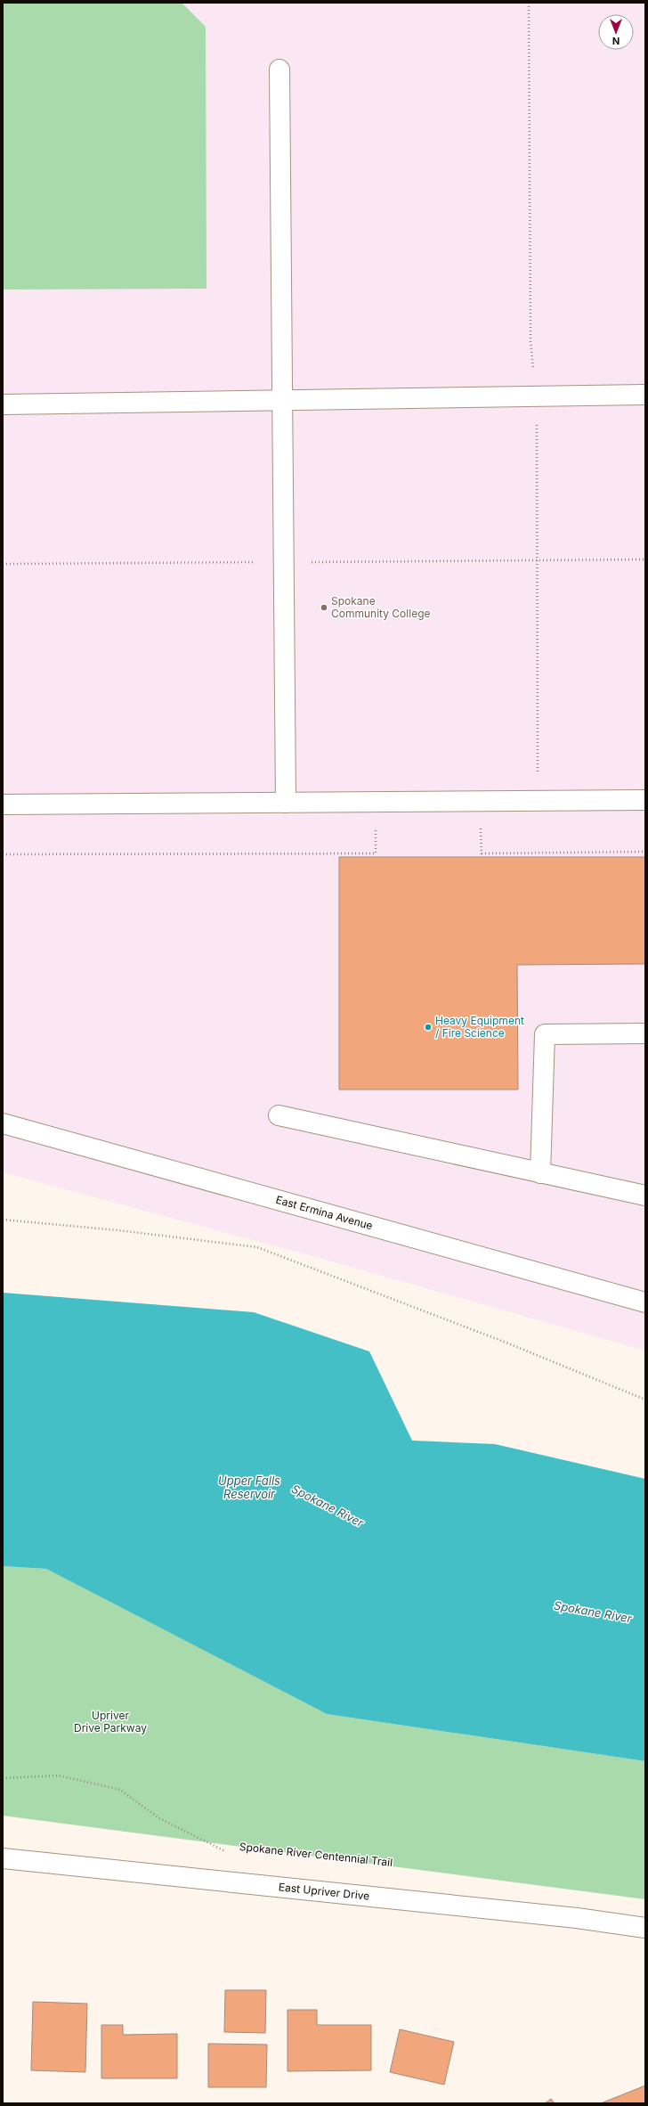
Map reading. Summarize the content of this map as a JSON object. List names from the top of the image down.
{
  "streets": {
    "street": ["East Ermina Avenue", "East Upriver Drive"],
    "path": ["Spokane River Centennial Trail"]
  },
  "water": ["Upper Falls Reservoir", "Spokane River"],
  "parks": ["Upriver Drive Parkway"],
  "places": ["Spokane Community College", "Heavy Equipment / Fire Science"],
  "north": "bottom"
}
